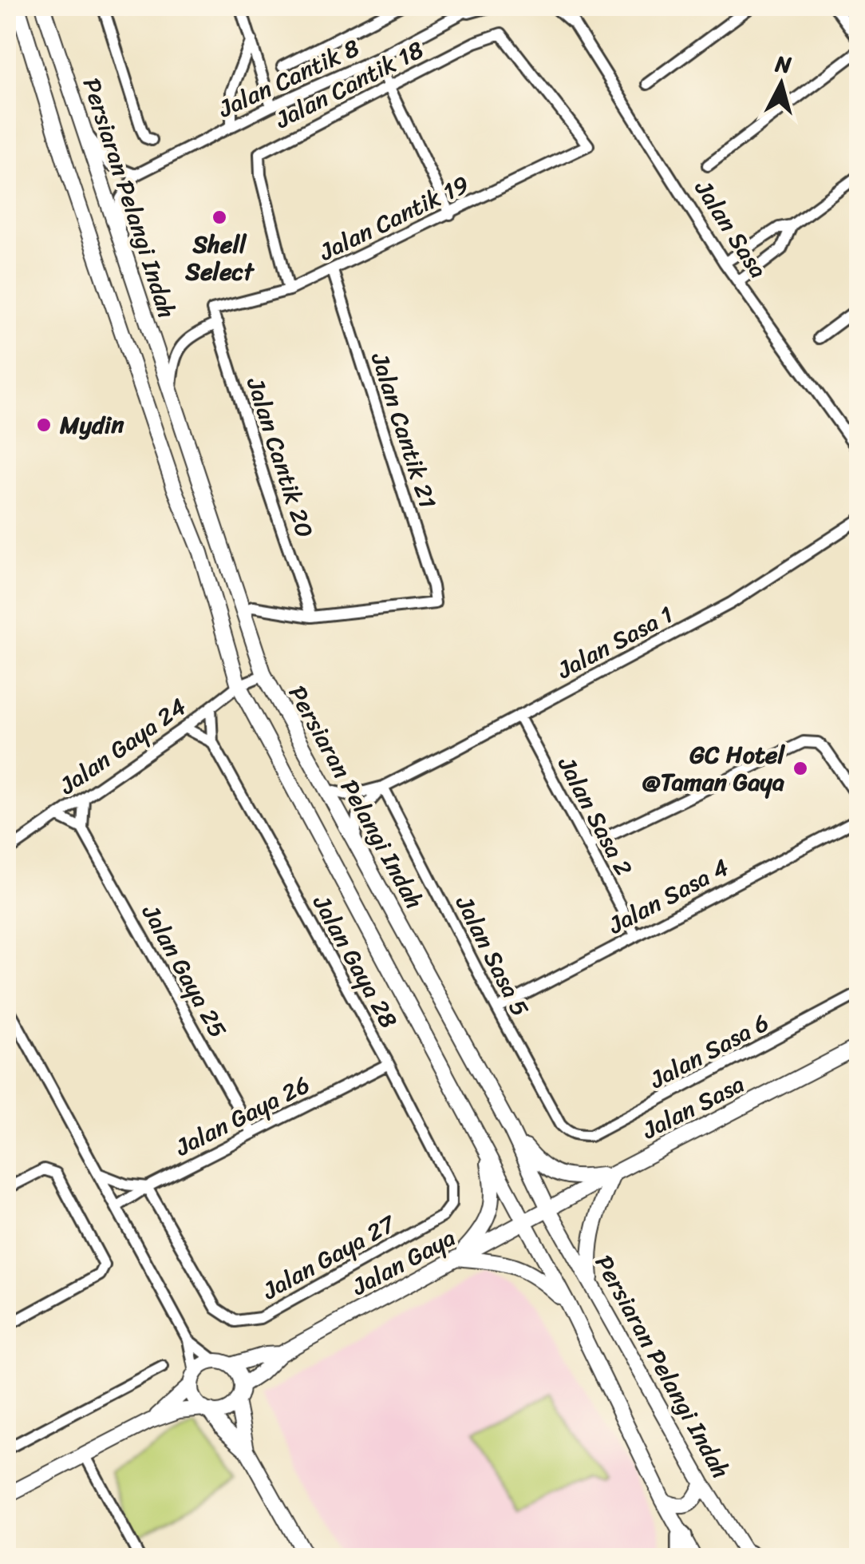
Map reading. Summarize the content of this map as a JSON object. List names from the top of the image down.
{
  "streets": {
    "main road": ["Persiaran Pelangi Indah", "Jalan Sasa", "Jalan Gaya"],
    "street": [
      "Jalan Cantik 8",
      "Jalan Cantik 18",
      "Jalan Cantik 19",
      "Jalan Cantik 21",
      "Jalan Cantik 20",
      "Jalan Sasa 1",
      "Jalan Gaya 24",
      "Jalan Sasa 2",
      "Jalan Sasa 4",
      "Jalan Sasa 5",
      "Jalan Gaya 28",
      "Jalan Gaya 25",
      "Jalan Sasa 6",
      "Jalan Gaya 26",
      "Jalan Gaya 27"
    ]
  },
  "crossings": [
    ["Jalan Cantik 18", "Jalan Cantik 19"],
    ["Persiaran Pelangi Indah", "Jalan Sasa"],
    ["Persiaran Pelangi Indah", "Jalan Sasa 1"],
    ["Persiaran Pelangi Indah", "Jalan Gaya 24"],
    ["Persiaran Pelangi Indah", "Jalan Gaya"],
    ["Jalan Cantik 19", "Jalan Cantik 21"],
    ["Jalan Cantik 19", "Jalan Cantik 20"],
    ["Jalan Sasa", "Jalan Gaya"],
    ["Jalan Cantik 21", "Jalan Cantik 20"],
    ["Jalan Sasa 1", "Jalan Sasa 2"],
    ["Jalan Sasa 1", "Jalan Sasa 5"],
    ["Jalan Gaya 24", "Jalan Gaya 28"],
    ["Jalan Sasa 2", "Jalan Sasa 4"],
    ["Jalan Sasa 4", "Jalan Sasa 5"],
    ["Jalan Sasa 5", "Jalan Sasa 6"],
    ["Jalan Gaya 28", "Jalan Gaya 26"],
    ["Jalan Gaya 28", "Jalan Gaya 27"],
    ["Jalan Gaya 25", "Jalan Gaya 26"],
    ["Jalan Gaya 26", "Jalan Gaya 27"]
  ],
  "places": ["Shell Select", "Mydin", "GC Hotel @Taman Gaya"],
  "north": "top"
}
